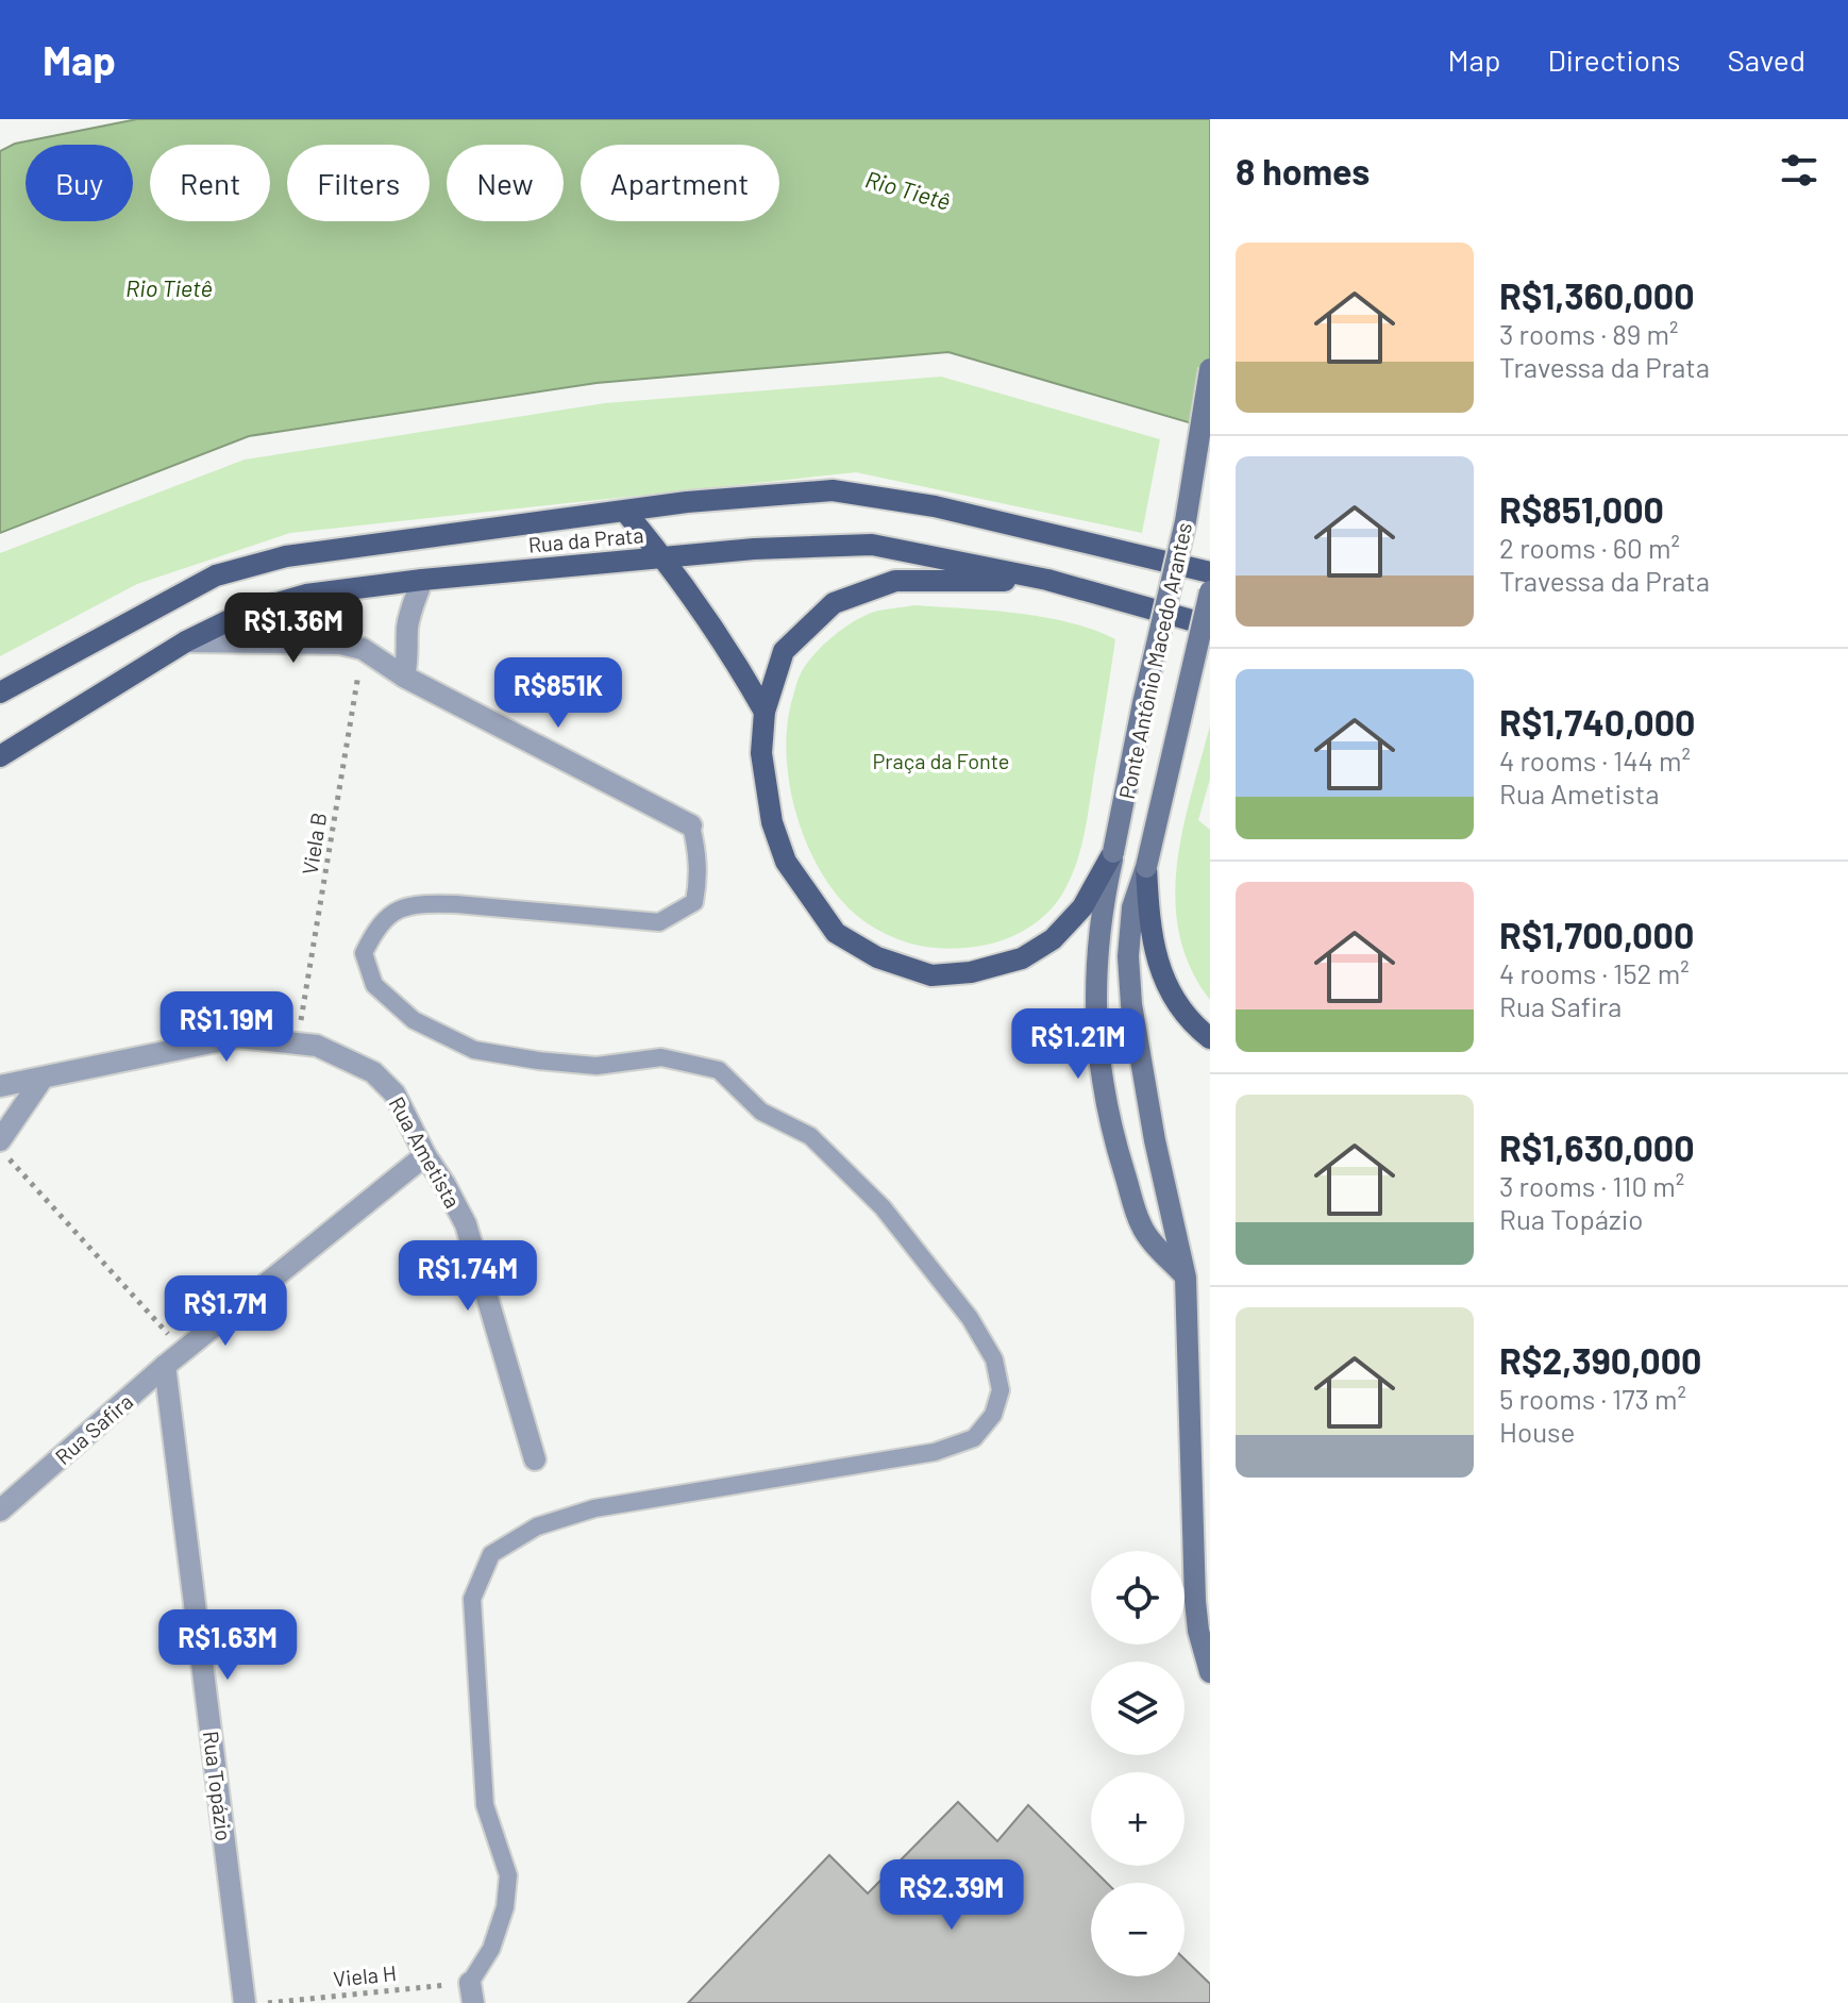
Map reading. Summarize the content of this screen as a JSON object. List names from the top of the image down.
{
  "streets": {
    "main road": ["Rua da Prata", "Ponte Antônio Macedo Arantes"],
    "street": ["Rua Ametista", "Rua Safira", "Rua Topázio"],
    "path": ["Viela B", "Viela H"]
  },
  "crossings": [
    ["Viela B", "Rua Ametista"],
    ["Rua Ametista", "Rua Safira"],
    ["Rua Safira", "Rua Topázio"]
  ],
  "water": ["Rio Tietê"],
  "parks": ["Praça da Fonte"],
  "page": {
    "header": "Map",
    "nav": ["Map", "Directions", "Saved"],
    "heading": "8 homes",
    "chip": [
      "Buy",
      "Rent",
      "Filters",
      "New",
      "Apartment"
    ],
    "list": [
      {
        "name": "R$1,360,000",
        "note": "3 rooms · 89 m² · Travessa da Prata"
      },
      {
        "name": "R$851,000",
        "note": "2 rooms · 60 m² · Travessa da Prata"
      },
      {
        "name": "R$1,740,000",
        "note": "4 rooms · 144 m² · Rua Ametista"
      },
      {
        "name": "R$1,700,000",
        "note": "4 rooms · 152 m² · Rua Safira"
      },
      {
        "name": "R$1,630,000",
        "note": "3 rooms · 110 m² · Rua Topázio"
      },
      {
        "name": "R$2,390,000",
        "note": "5 rooms · 173 m² · House"
      }
    ],
    "price": [
      "R$1.36M",
      "R$851K",
      "R$1.19M",
      "R$1.21M",
      "R$1.74M",
      "R$1.7M",
      "R$1.63M",
      "R$2.39M"
    ],
    "map_buttons": ["+", "−"]
  }
}
